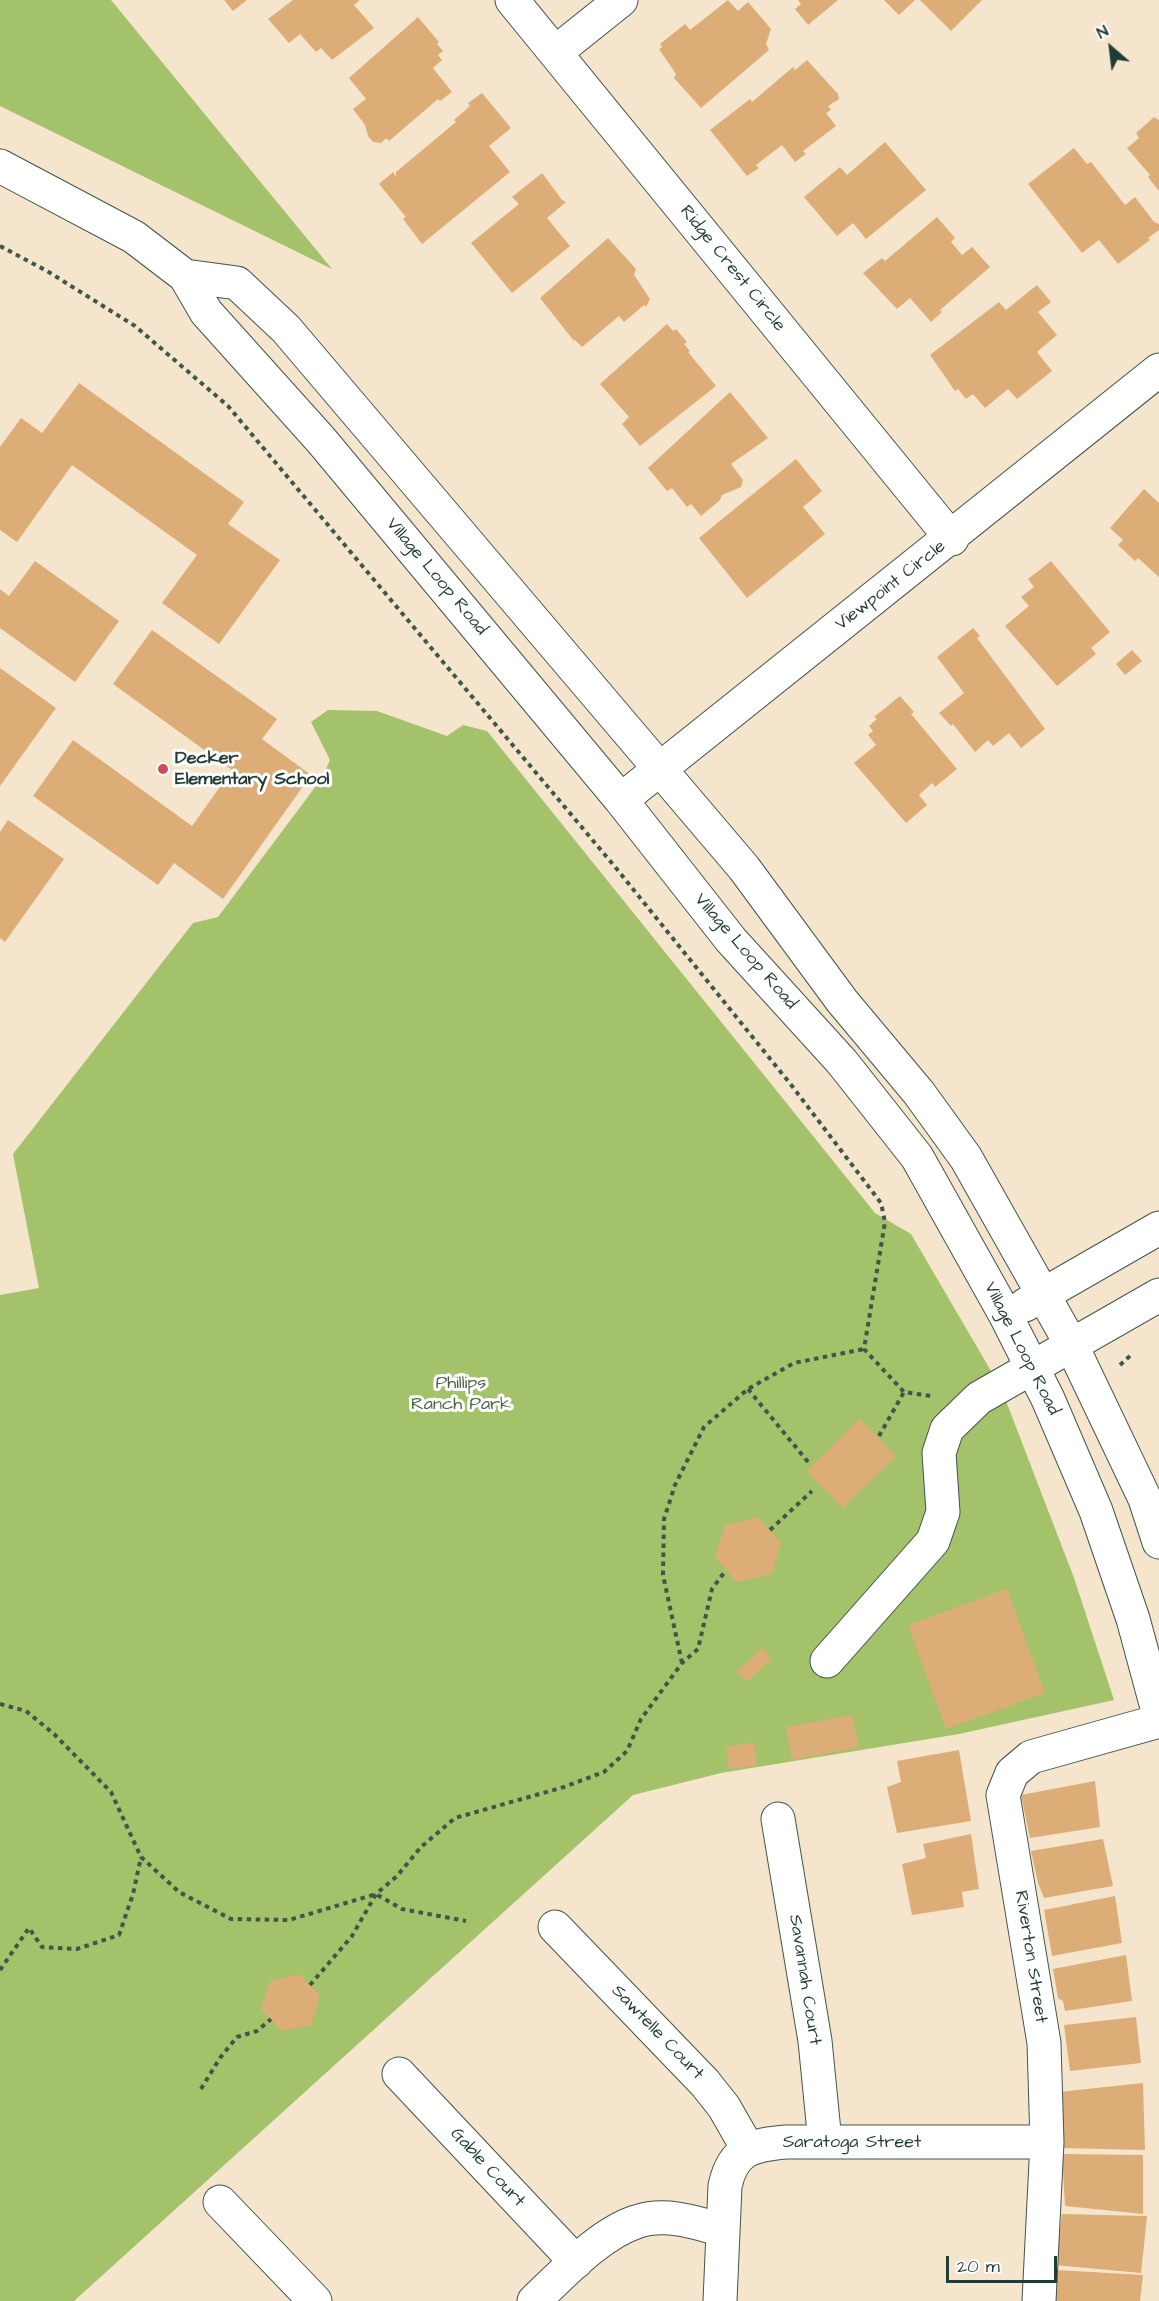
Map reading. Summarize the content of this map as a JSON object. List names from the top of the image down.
{
  "streets": {
    "street": [
      "Ridge Crest Circle",
      "Village Loop Road",
      "Viewpoint Circle",
      "Riverton Street",
      "Savannah Court",
      "Sawtelle Court",
      "Saratoga Street",
      "Gable Court"
    ]
  },
  "crossings": [
    ["Ridge Crest Circle", "Viewpoint Circle"],
    ["Village Loop Road", "Viewpoint Circle"],
    ["Riverton Street", "Saratoga Street"],
    ["Savannah Court", "Saratoga Street"],
    ["Sawtelle Court", "Saratoga Street"]
  ],
  "parks": ["Phillips Ranch Park"],
  "places": ["Decker Elementary School"],
  "scale_bar": "20 m",
  "north": "top left"
}
